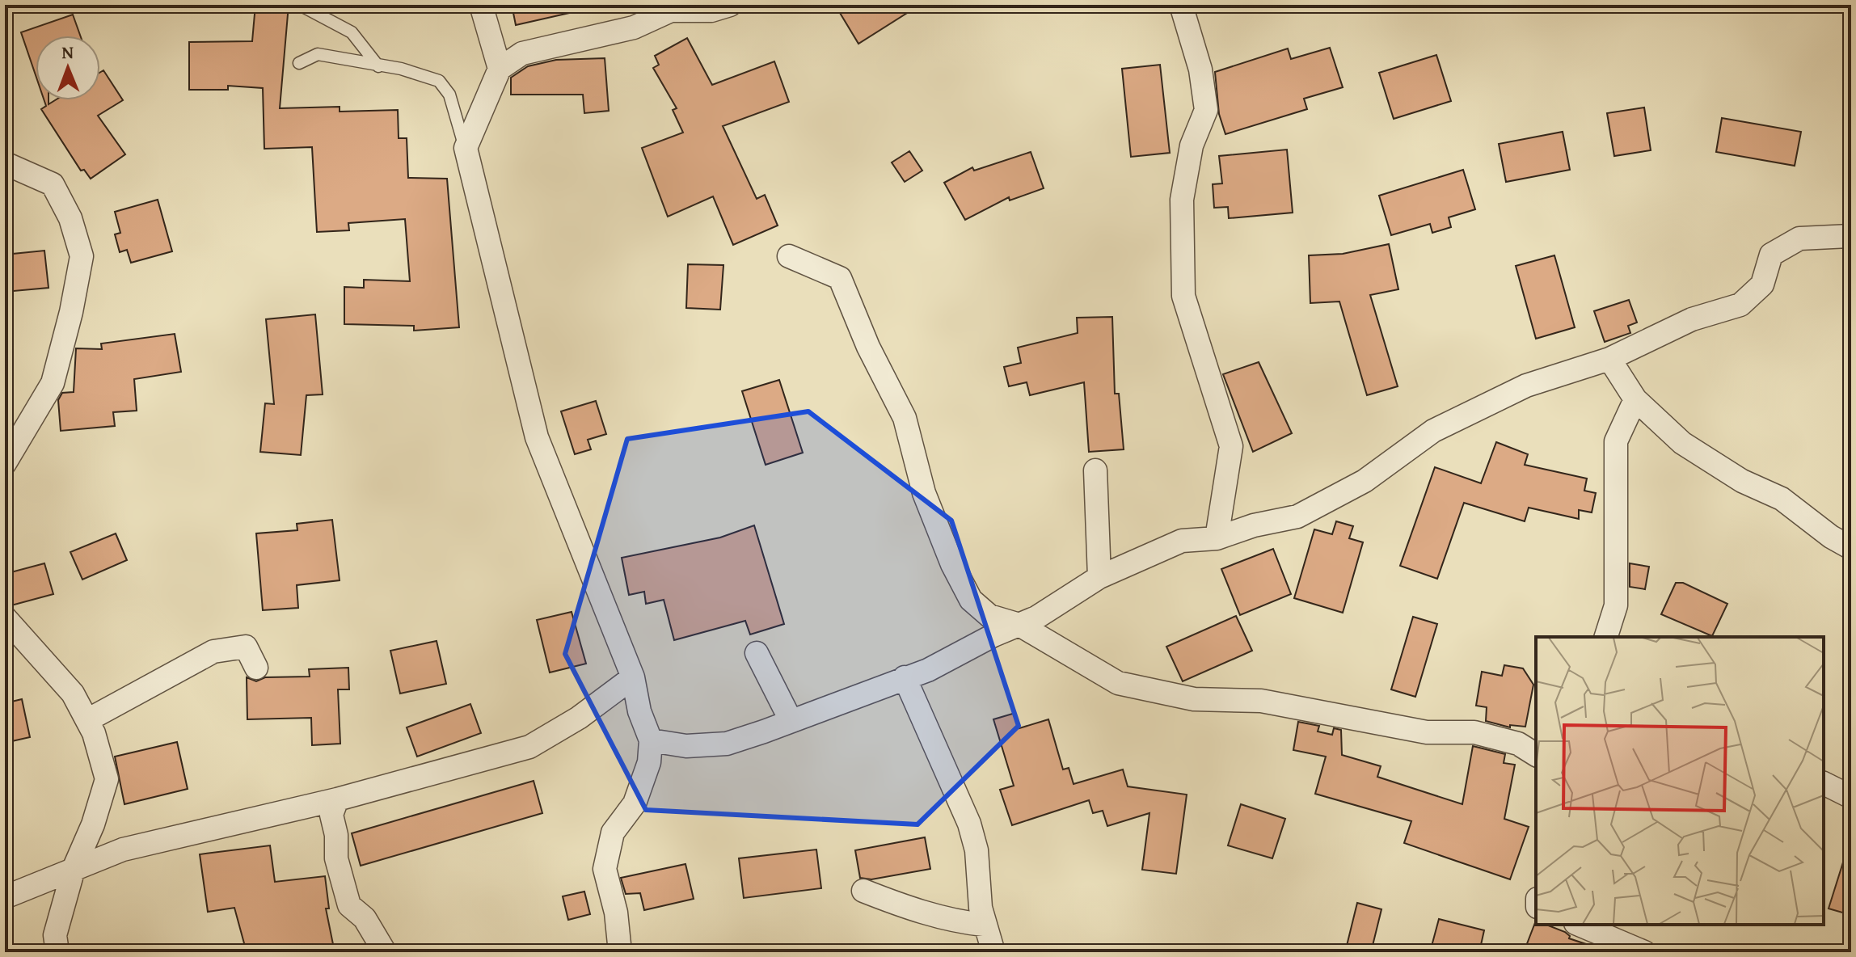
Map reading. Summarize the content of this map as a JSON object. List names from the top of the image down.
{
  "north": "top"
}
